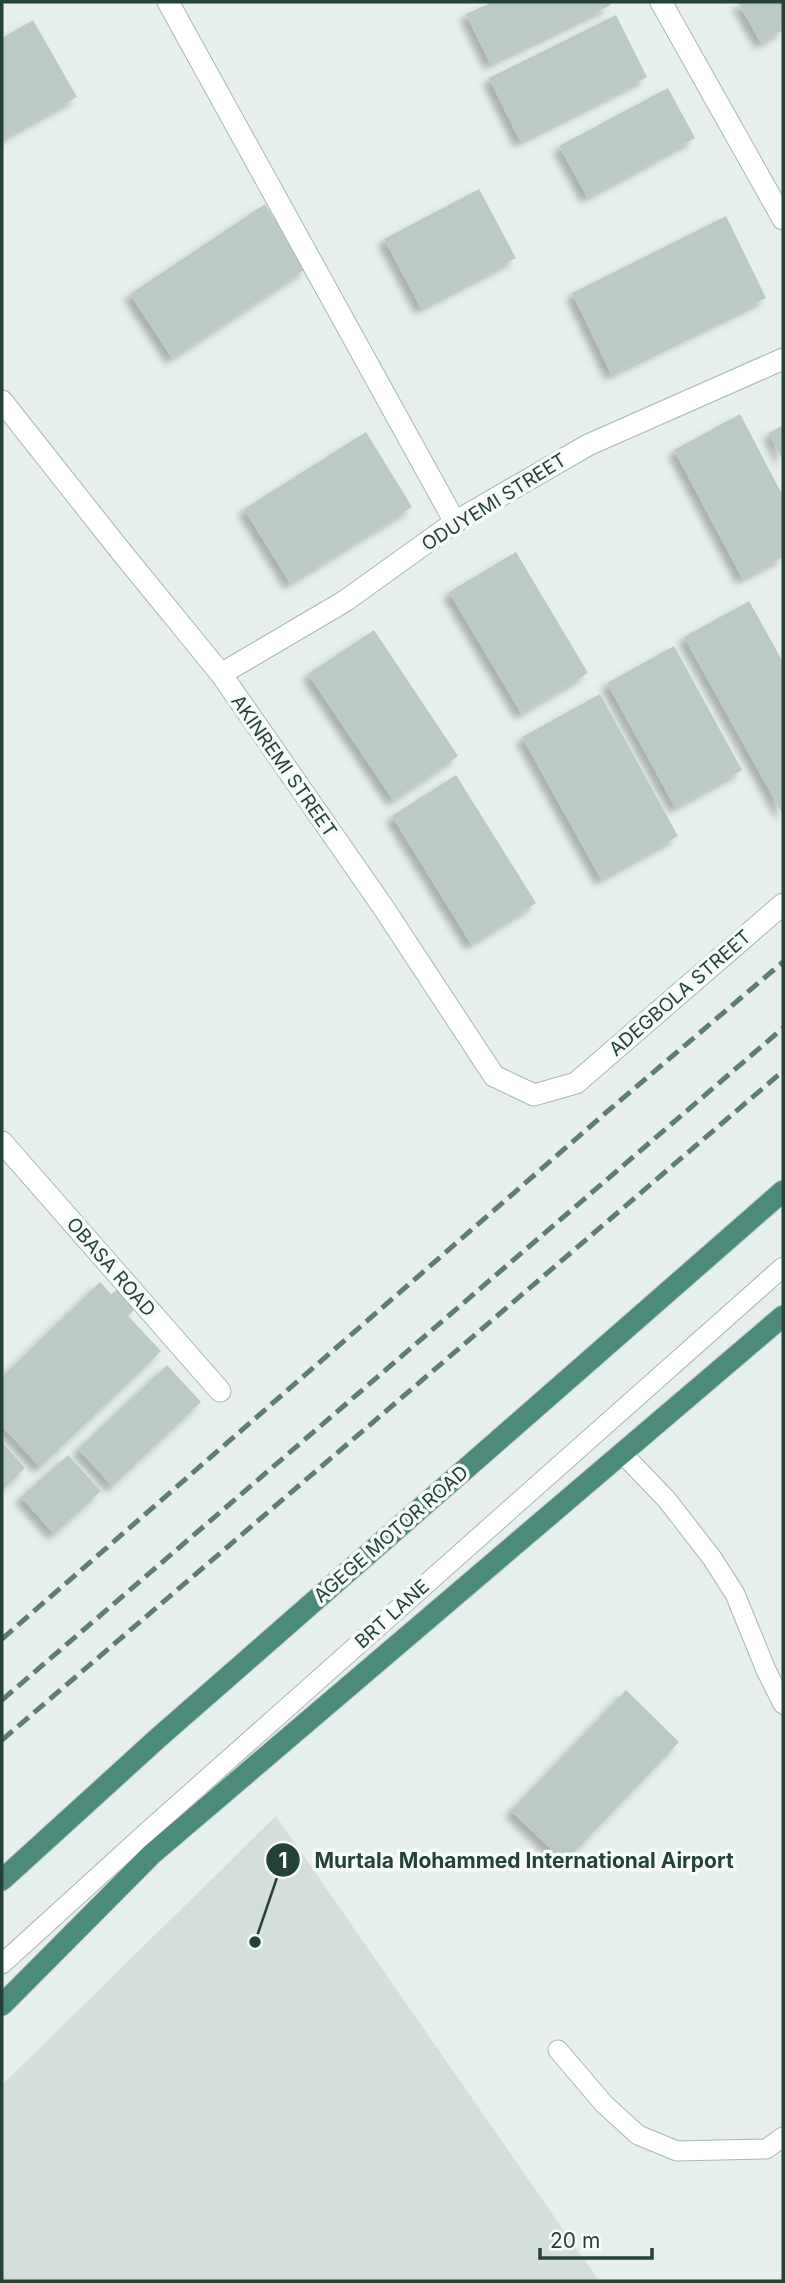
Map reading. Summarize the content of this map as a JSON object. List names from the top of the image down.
{
  "streets": {
    "highway": ["AGEGE MOTOR ROAD"],
    "street": [
      "ODUYEMI STREET",
      "AKINREMI STREET",
      "ADEGBOLA STREET",
      "OBASA ROAD"
    ],
    "lane": ["BRT LANE"]
  },
  "crossings": [
    ["ODUYEMI STREET", "AKINREMI STREET"],
    ["AKINREMI STREET", "ADEGBOLA STREET"]
  ],
  "places": ["Murtala Mohammed International Airport"],
  "scale_bar": "20 m"
}
